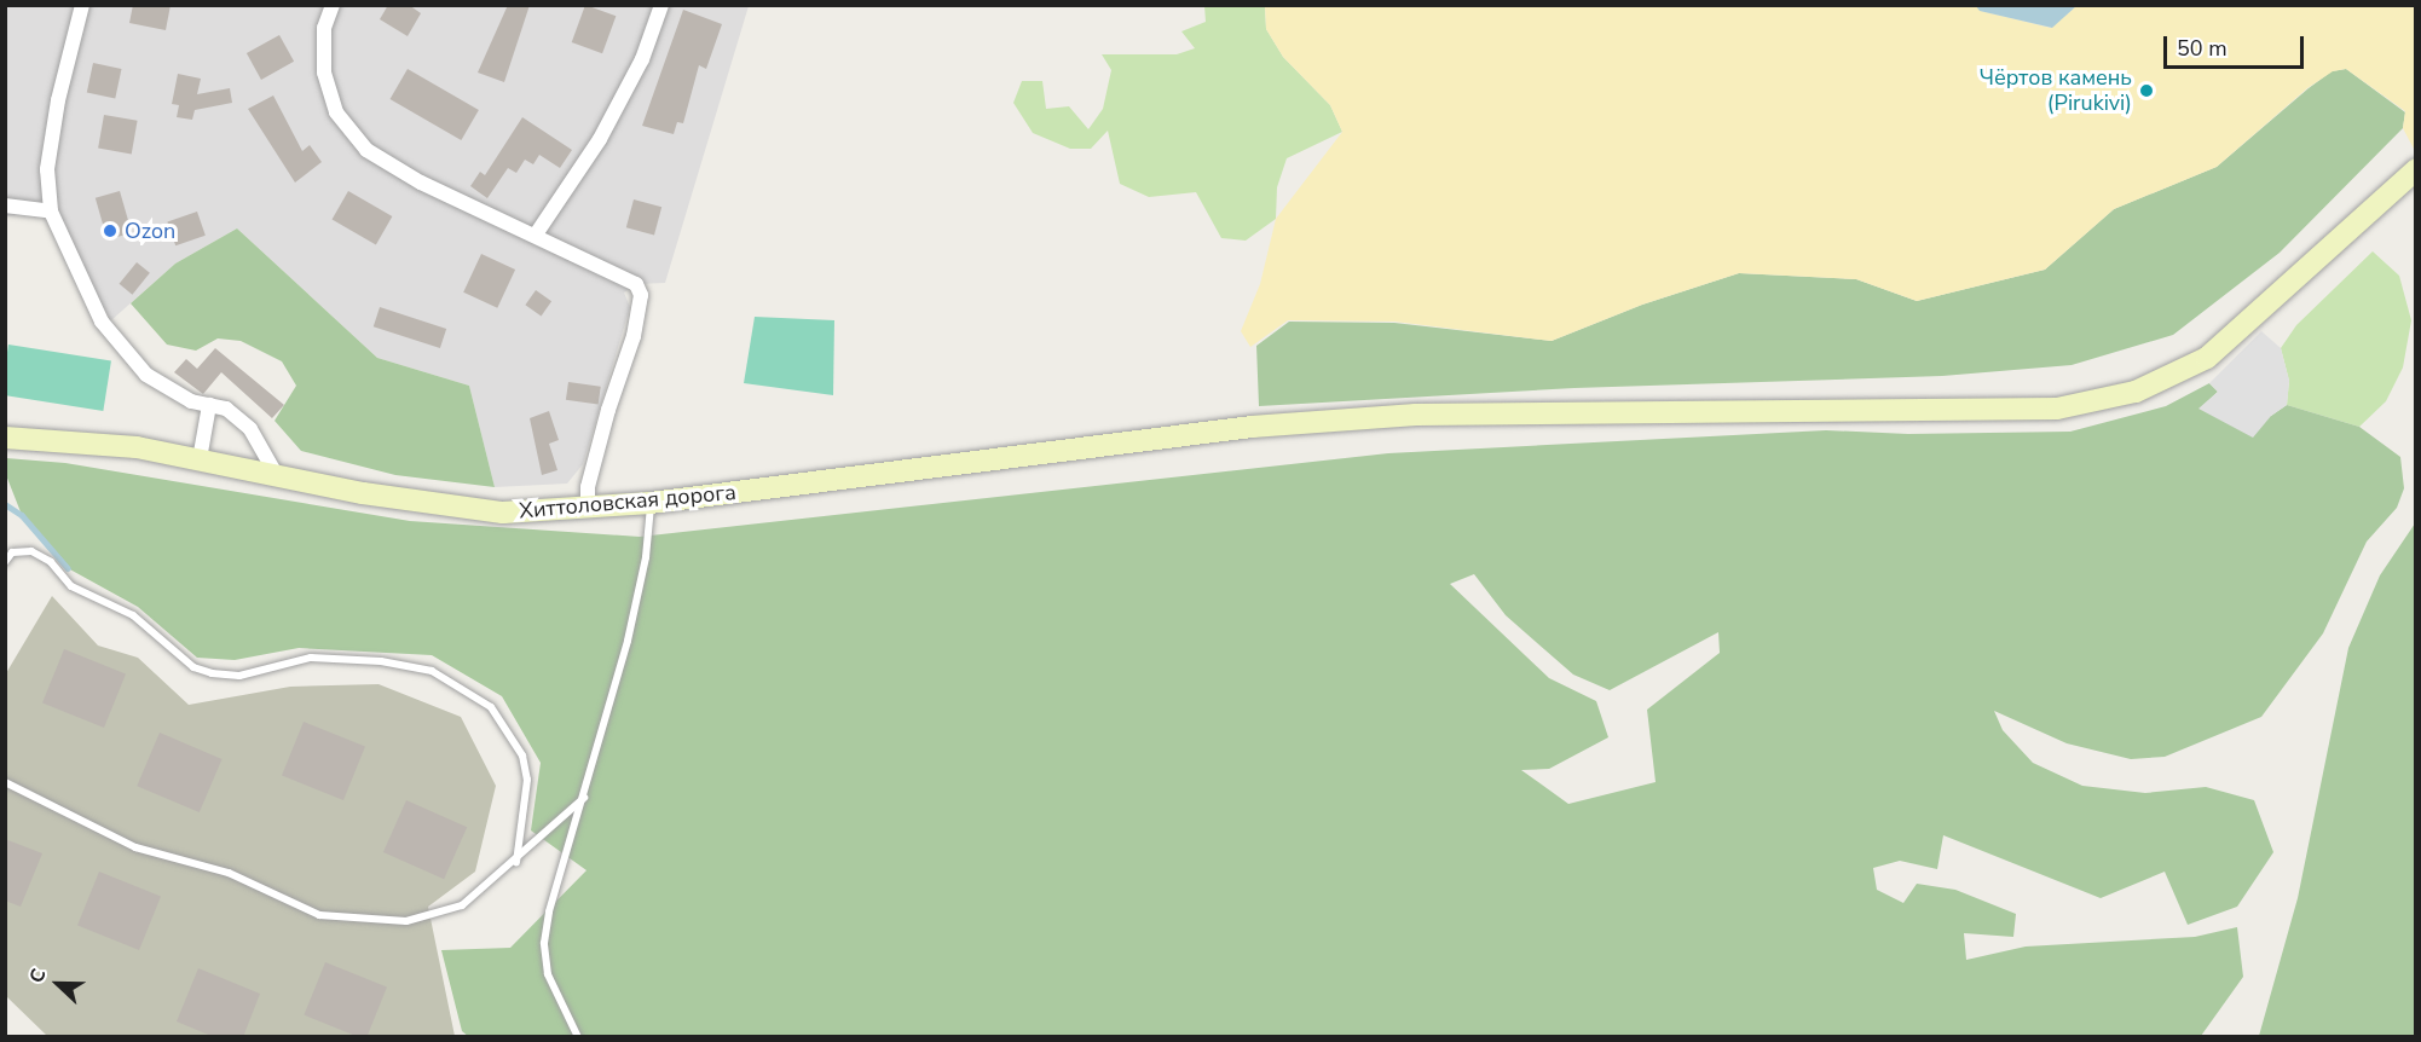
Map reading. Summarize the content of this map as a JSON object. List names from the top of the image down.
{
  "streets": {
    "street": ["Хиттоловская дорога"]
  },
  "places": ["Чёртов камень (Pirukivi)", "Ozon"],
  "scale_bar": "50 m",
  "north": "left"
}
